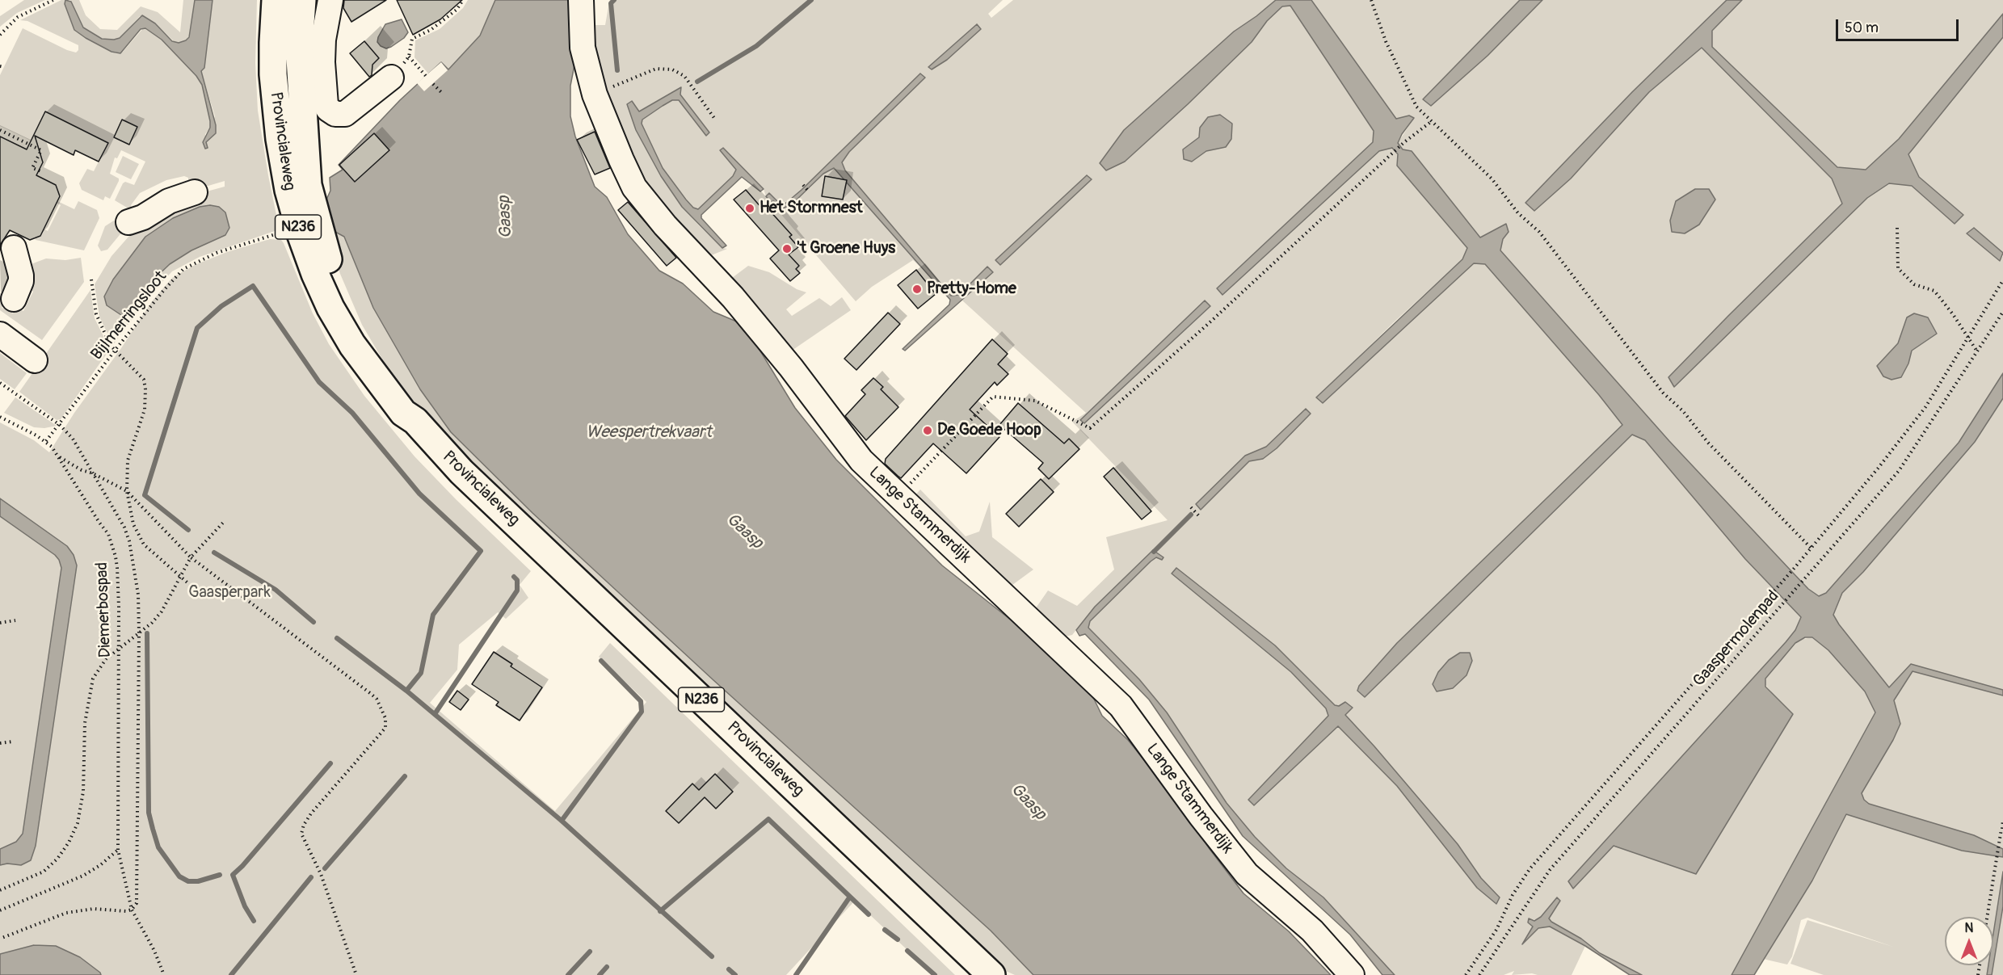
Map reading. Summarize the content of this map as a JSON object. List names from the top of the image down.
{
  "streets": {
    "main road": ["Provincialeweg", "N236"],
    "street": ["Lange Stammerdijk"],
    "path": ["Bijlmerringsloot", "Diemerbospad", "Gaaspermolenpad"]
  },
  "crossings": [
    ["Bijlmerringsloot", "Diemerbospad"]
  ],
  "water": ["Gaasp", "Weespertrekvaart"],
  "parks": ["Gaasperpark"],
  "places": [
    "Het Stormnest",
    "'t Groene Huys",
    "Pretty-Home",
    "De Goede Hoop"
  ],
  "scale_bar": "50 m",
  "north": "top"
}
